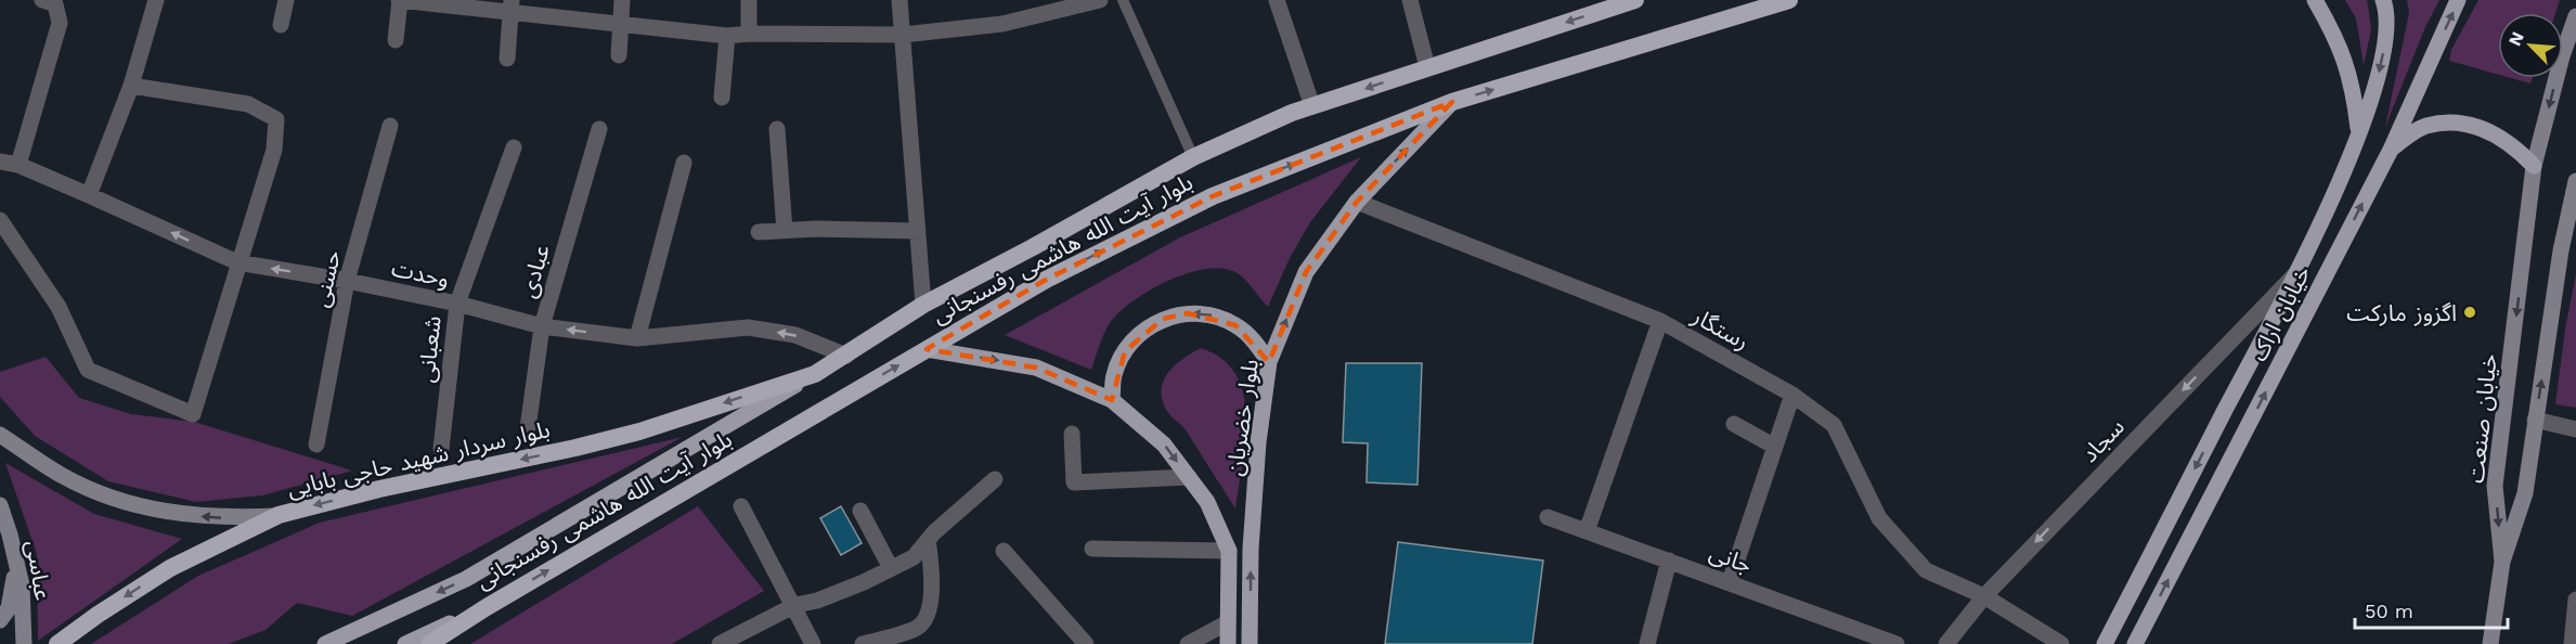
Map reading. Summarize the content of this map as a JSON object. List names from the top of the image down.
{
  "streets": {
    "highway": ["بلوار آیت الله هاشمی رفسنجانی", "بلوار سردار شهید حاجی بابایی"],
    "main road": [
      "خیابان اراک",
      "بلوار خضریان",
      "خیابان صنعت",
      "عباسی"
    ],
    "street": [
      "عبادی",
      "وحدت",
      "حسنی",
      "رستگار",
      "شعبانی",
      "سجاد",
      "جانی"
    ]
  },
  "crossings": [
    ["بلوار آیت الله هاشمی رفسنجانی", "وحدت"],
    ["بلوار آیت الله هاشمی رفسنجانی", "بلوار خضریان"],
    ["بلوار آیت الله هاشمی رفسنجانی", "بلوار سردار شهید حاجی بابایی"],
    ["عبادی", "وحدت"],
    ["وحدت", "حسنی"],
    ["وحدت", "شعبانی"],
    ["خیابان اراک", "سجاد"],
    ["رستگار", "بلوار خضریان"],
    ["رستگار", "سجاد"]
  ],
  "one_way": ["وحدت", "سجاد", "بلوار سردار شهید حاجی بابایی"],
  "places": ["اگزوز مارکت"],
  "scale_bar": "50 m",
  "north": "top left"
}
